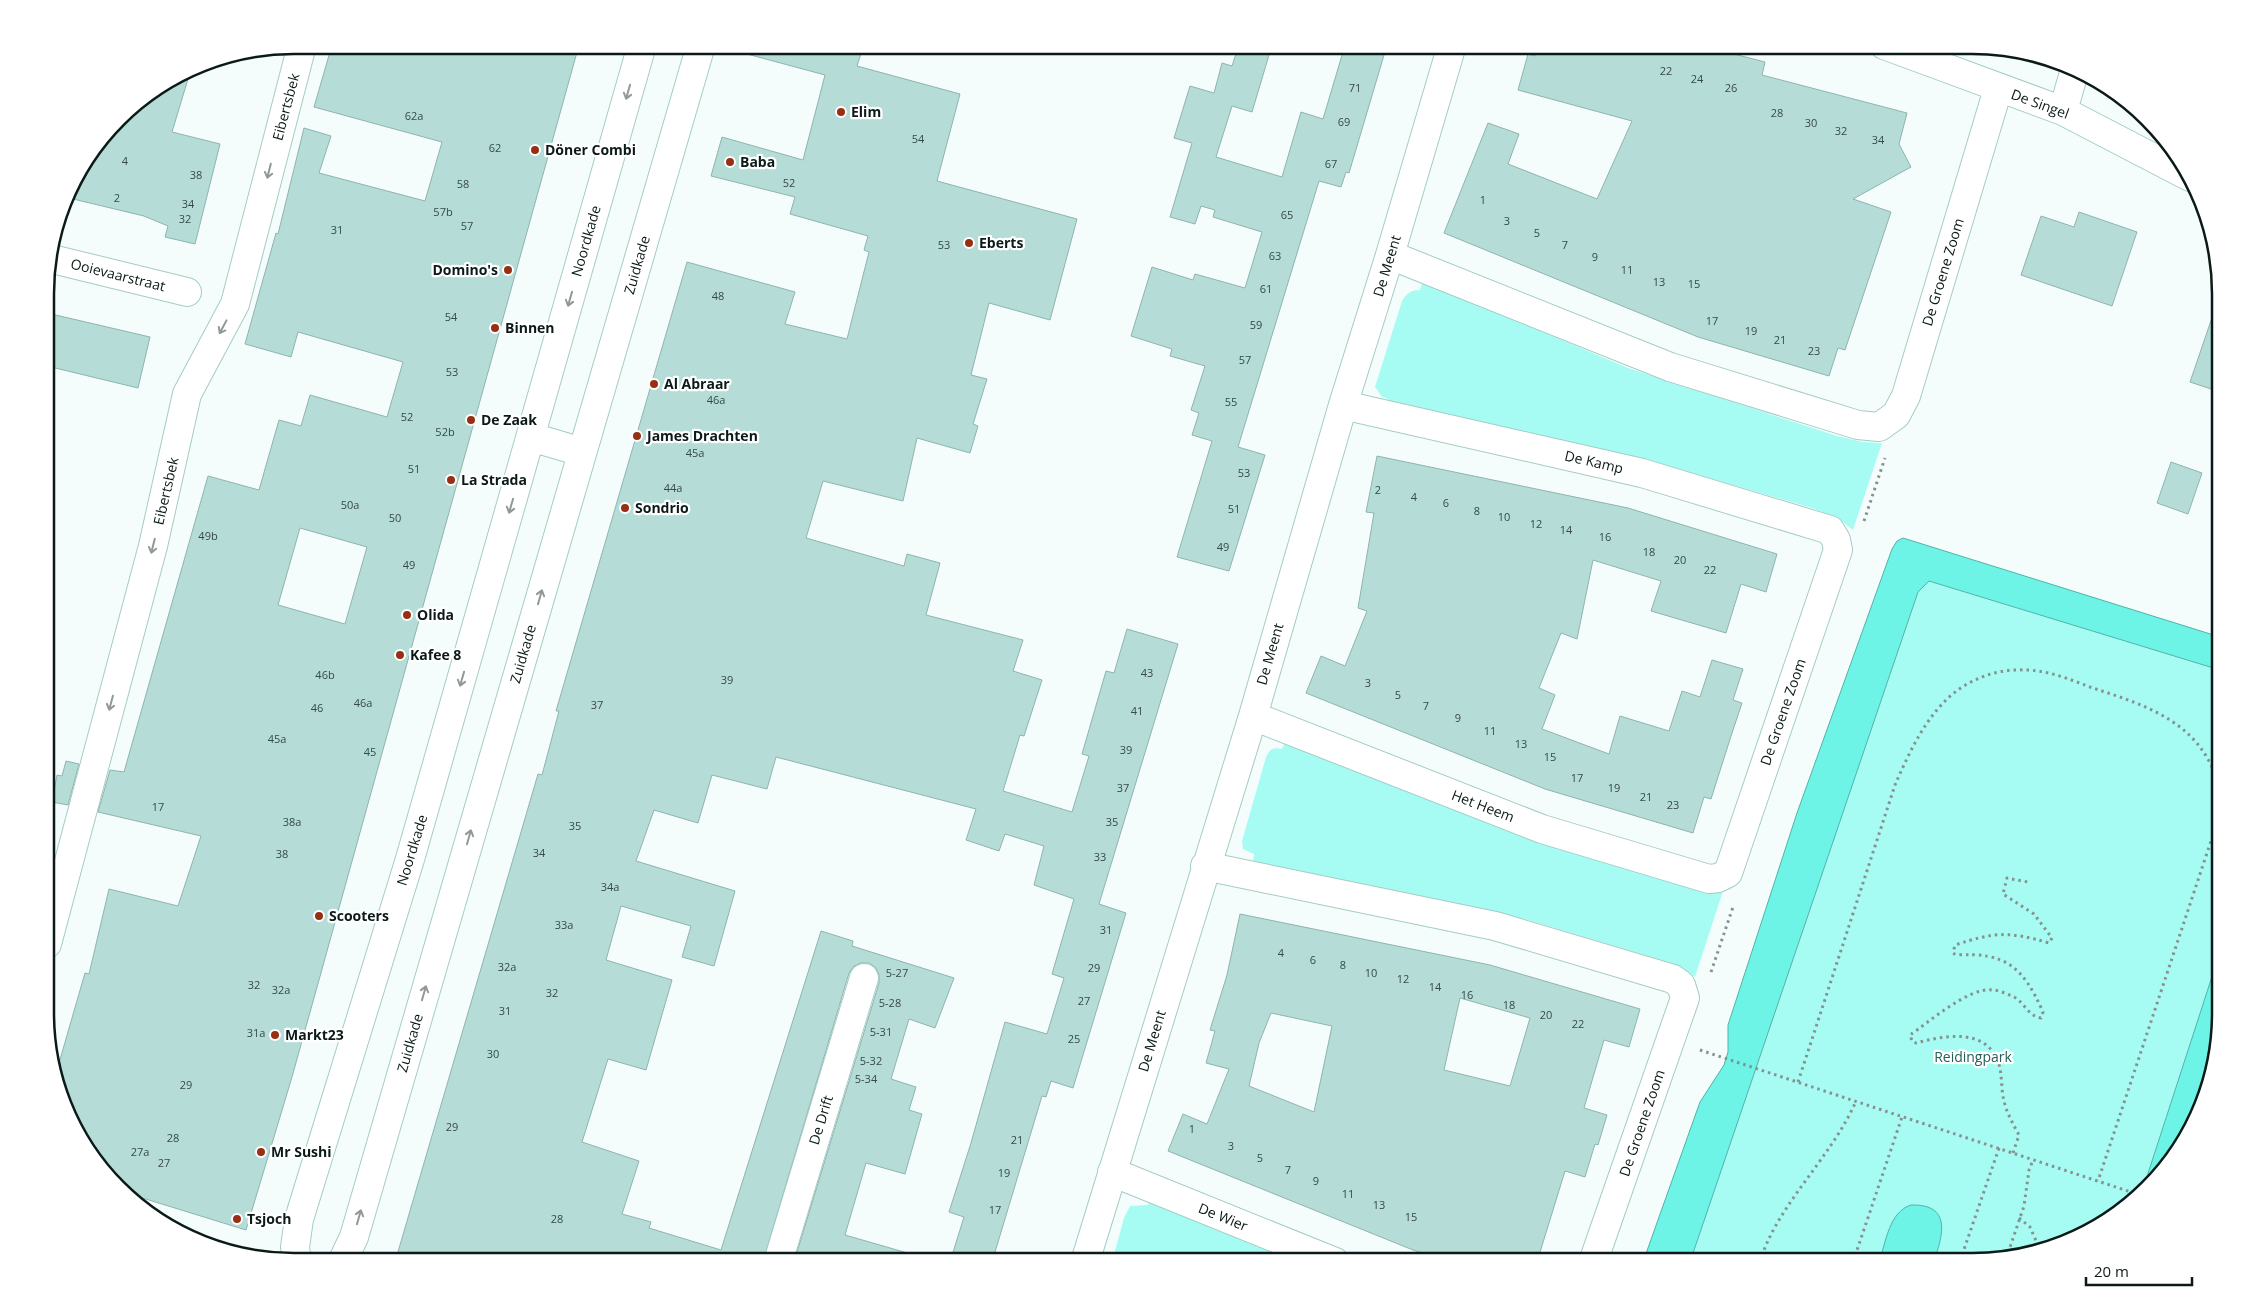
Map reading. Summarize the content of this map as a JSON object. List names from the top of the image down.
{
  "streets": {
    "street": [
      "De Singel",
      "Eibertsbek",
      "Noordkade",
      "Zuidkade",
      "De Meent",
      "De Groene Zoom",
      "Ooievaarstraat",
      "De Kamp",
      "Het Heem",
      "De Drift",
      "De Wier"
    ]
  },
  "crossings": [
    ["De Singel", "De Groene Zoom"],
    ["De Meent", "De Groene Zoom"],
    ["De Meent", "De Kamp"],
    ["De Meent", "Het Heem"],
    ["De Meent", "De Wier"],
    ["De Groene Zoom", "De Kamp"],
    ["De Groene Zoom", "Het Heem"]
  ],
  "one_way": ["Eibertsbek", "Noordkade", "Zuidkade"],
  "parks": ["Reidingpark"],
  "places": [
    "Elim",
    "Döner Combi",
    "Baba",
    "Eberts",
    "Domino's",
    "Binnen",
    "Al Abraar",
    "De Zaak",
    "James Drachten",
    "La Strada",
    "Sondrio",
    "Olida",
    "Kafee 8",
    "Scooters",
    "Markt23",
    "Mr Sushi",
    "Tsjoch"
  ],
  "house_numbers": [
    "22",
    "24",
    "71",
    "26",
    "28",
    "62a",
    "69",
    "30",
    "32",
    "54",
    "34",
    "62",
    "4",
    "67",
    "38",
    "52",
    "58",
    "2",
    "1",
    "34",
    "57b",
    "65",
    "32",
    "3",
    "57",
    "31",
    "5",
    "53",
    "7",
    "63",
    "9",
    "11",
    "13",
    "15",
    "61",
    "48",
    "54",
    "17",
    "59",
    "19",
    "21",
    "23",
    "57",
    "53",
    "46a",
    "55",
    "52",
    "52b",
    "45a",
    "51",
    "53",
    "44a",
    "2",
    "4",
    "6",
    "50a",
    "51",
    "8",
    "10",
    "50",
    "12",
    "14",
    "49b",
    "16",
    "49",
    "18",
    "20",
    "49",
    "22",
    "43",
    "46b",
    "39",
    "3",
    "5",
    "46a",
    "37",
    "7",
    "46",
    "41",
    "9",
    "11",
    "45a",
    "13",
    "39",
    "45",
    "15",
    "17",
    "37",
    "19",
    "21",
    "23",
    "17",
    "38a",
    "35",
    "35",
    "34",
    "38",
    "33",
    "34a",
    "33a",
    "31",
    "4",
    "6",
    "8",
    "32a",
    "29",
    "5-27",
    "10",
    "12",
    "32",
    "14",
    "32a",
    "32",
    "16",
    "27",
    "5-28",
    "18",
    "31",
    "20",
    "22",
    "5-31",
    "31a",
    "25",
    "30",
    "5-32",
    "5-34",
    "29",
    "29",
    "1",
    "28",
    "21",
    "3",
    "27a",
    "5",
    "27",
    "7",
    "19",
    "9",
    "11",
    "13",
    "17",
    "15",
    "28"
  ],
  "scale_bar": "20 m"
}
